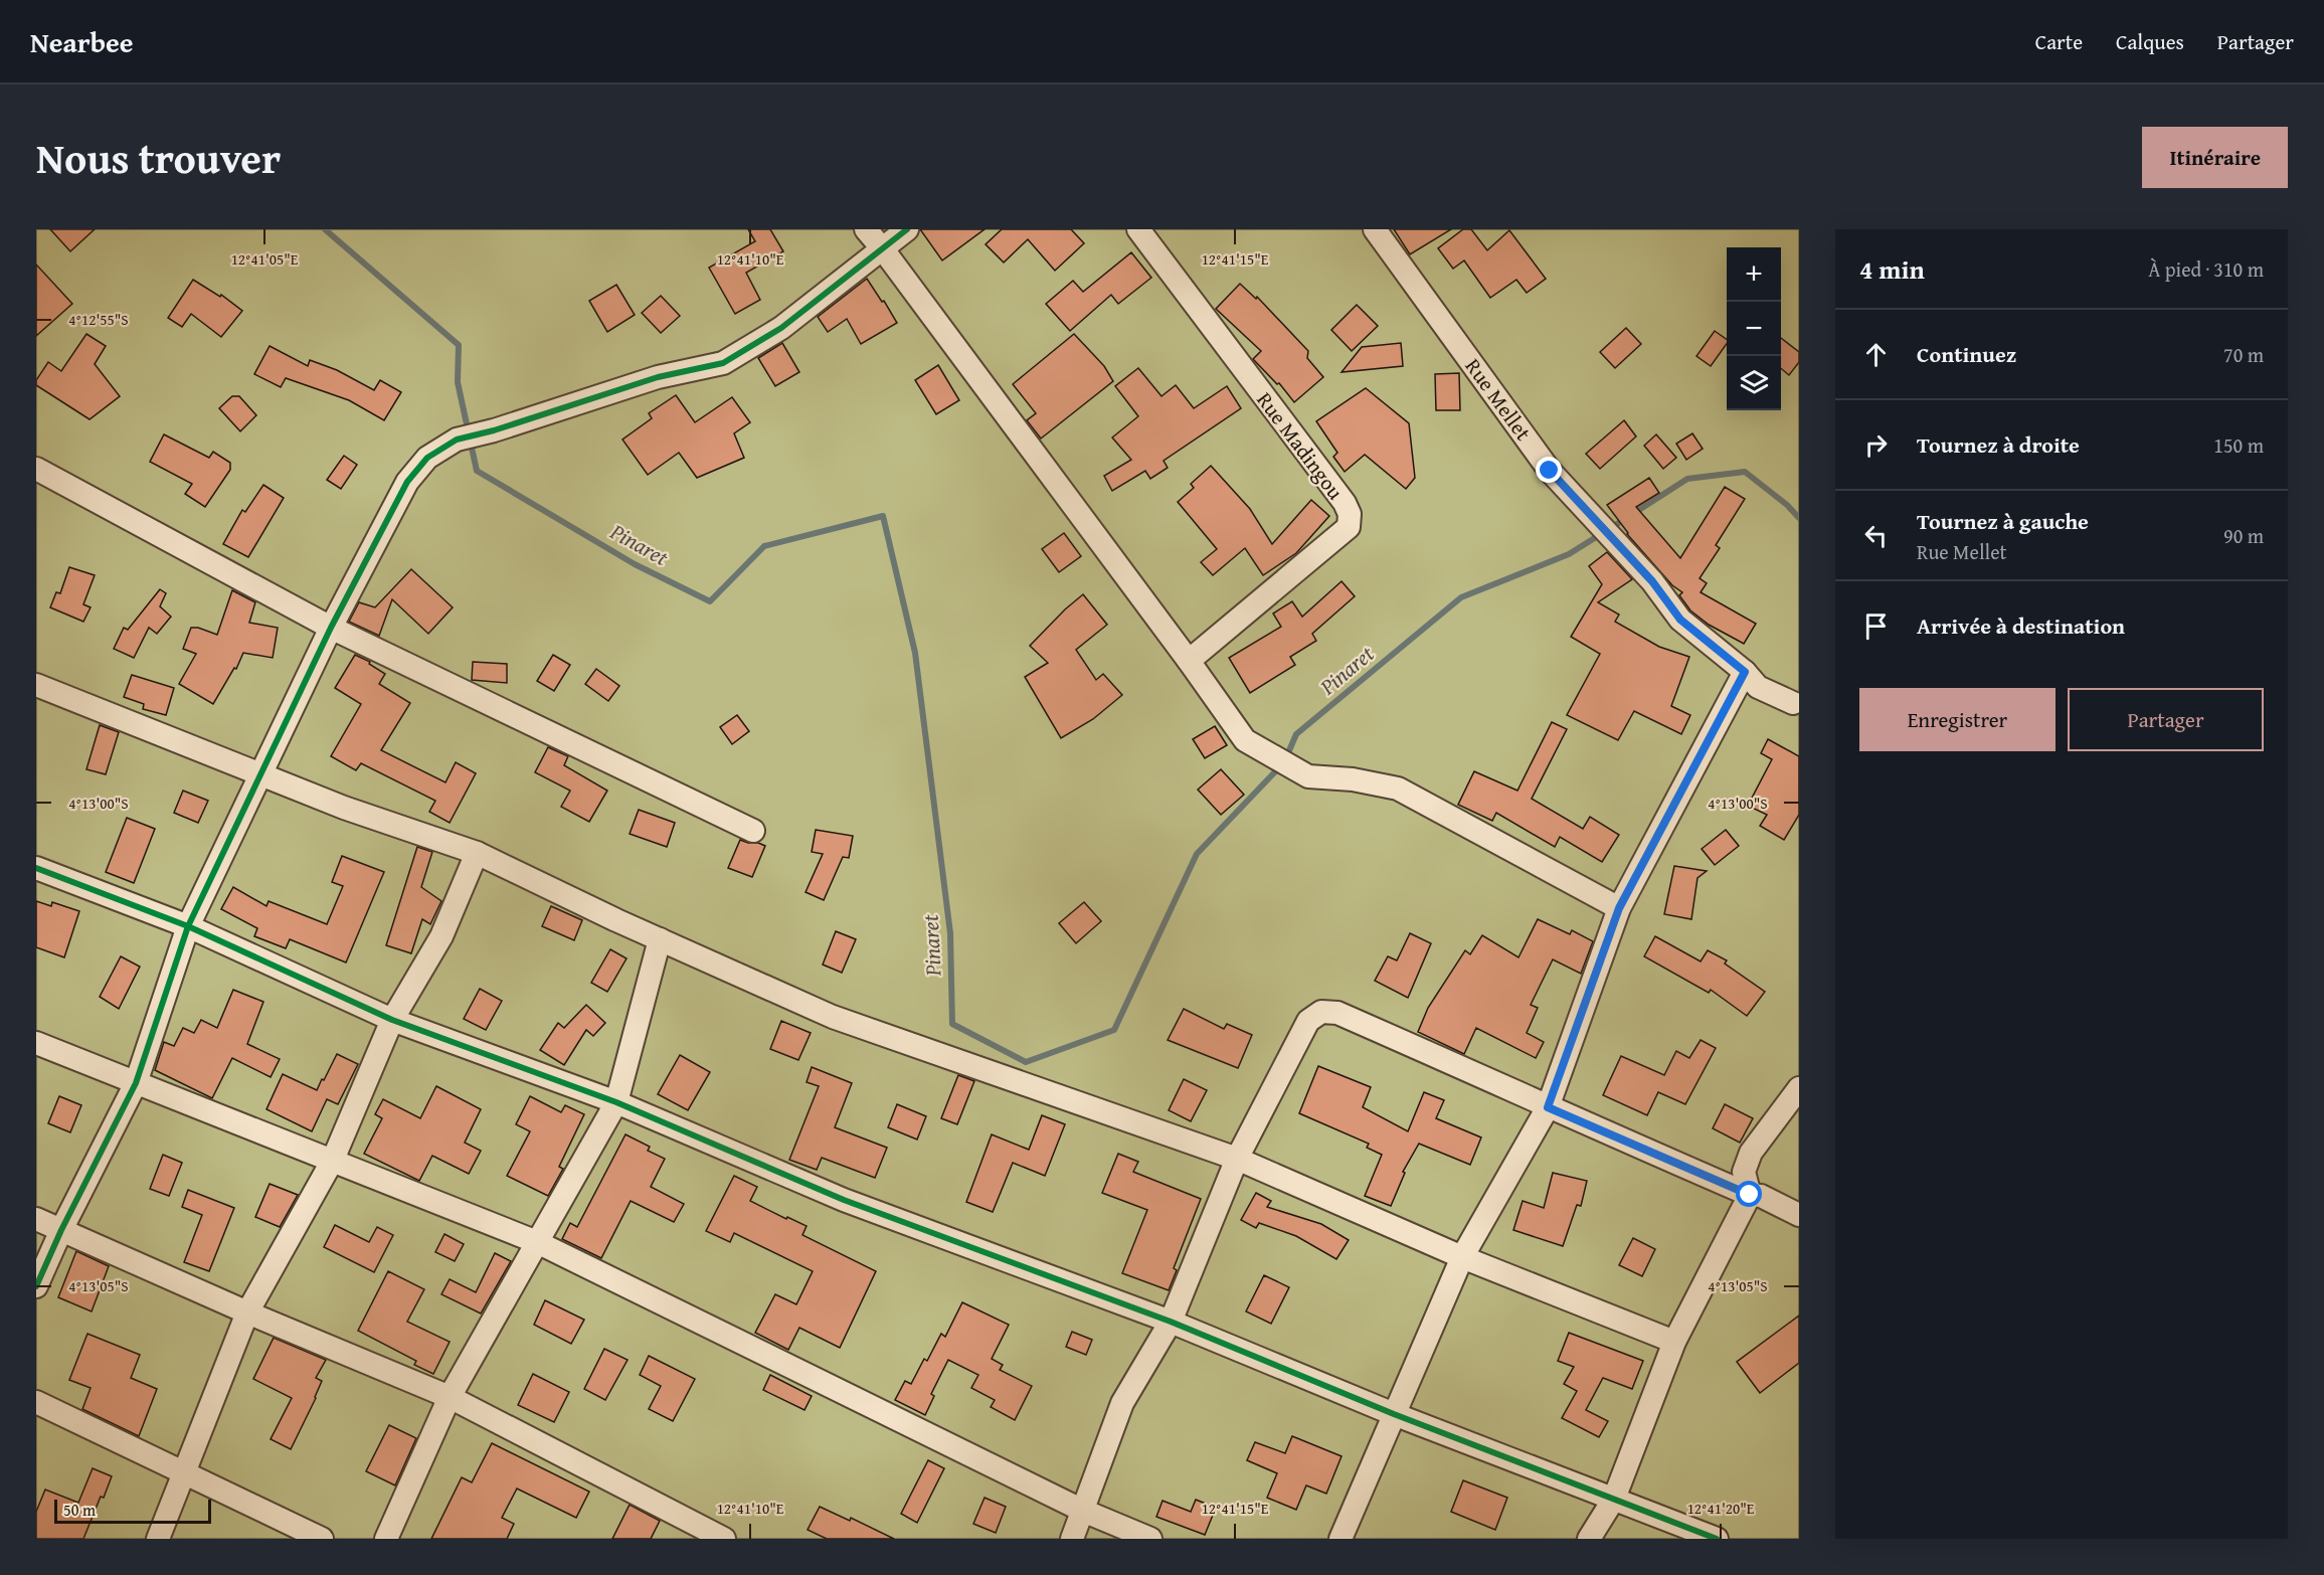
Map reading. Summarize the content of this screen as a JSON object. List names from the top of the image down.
{
  "streets": {
    "street": ["Rue Mellet", "Rue Madingou"]
  },
  "water": ["Pinaret"],
  "scale_bar": "50 m",
  "page": {
    "header": "Nearbee",
    "nav": ["Carte", "Calques", "Partager"],
    "title": "Nous trouver",
    "buttons": [
      "Itinéraire",
      ["Enregistrer", "Partager"]
    ],
    "heading": ["4 min", "À pied · 310 m"],
    "map_buttons": ["+", "−"],
    "list": [
      ["Continuez", "70 m"],
      ["Tournez à droite", "150 m"],
      ["Tournez à gauche", "Rue Mellet", "90 m"],
      "Arrivée à destination"
    ],
    "scale": "50 m"
  },
  "coordinates": [
    "12°41'05\"E",
    "12°41'10\"E",
    "12°41'15\"E",
    "4°12'55\"S",
    "4°13'00\"S",
    "4°13'05\"S",
    "12°41'20\"E"
  ]
}
